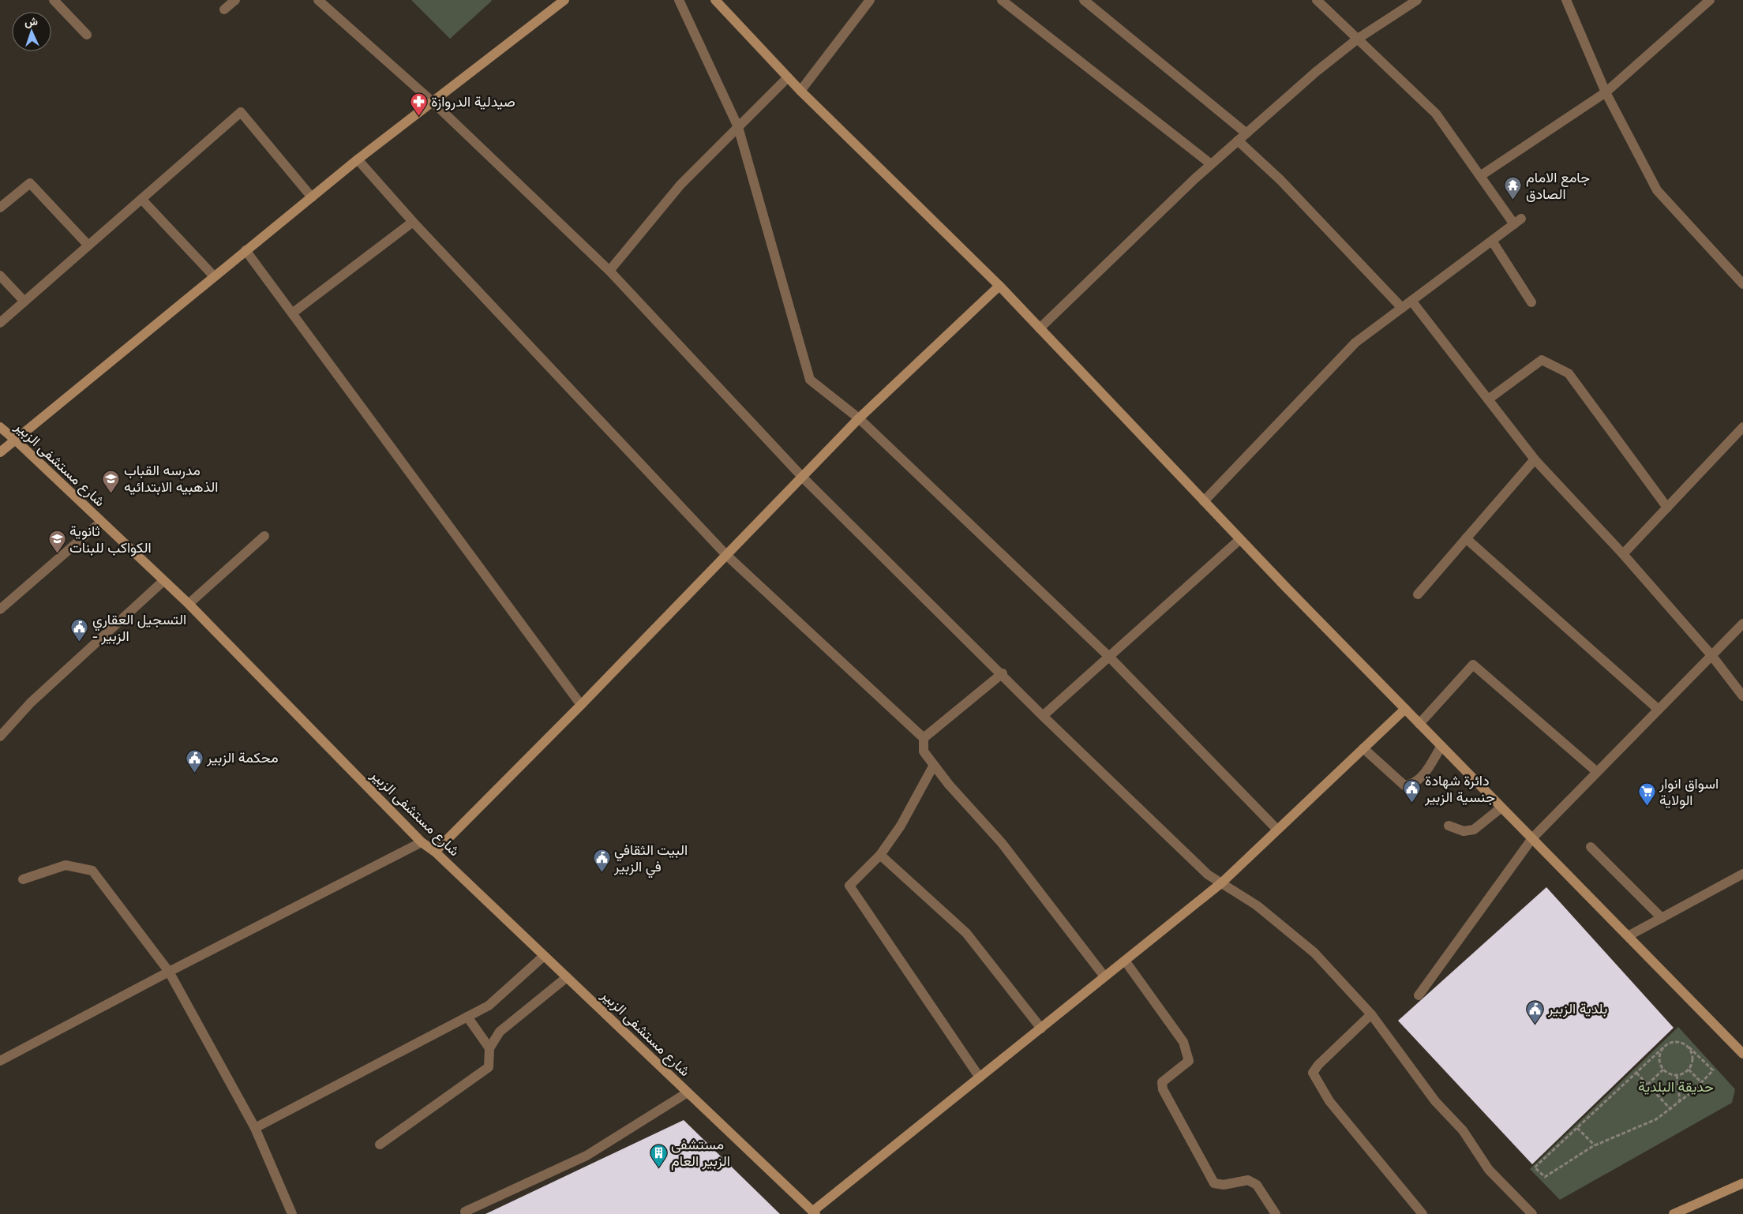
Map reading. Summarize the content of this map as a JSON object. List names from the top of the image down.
{
  "streets": {
    "street": ["شارع مستشفى الزبير"]
  },
  "parks": ["حديقة البلدية"],
  "places": {
    "pharmacy": ["صيدلية الدروازة"],
    "temple": ["جامع الامام الصادق"],
    "school or university": ["مدرسه القباب الذهبيه الابتدائيه", "ثانوية الكواكب للبنات"],
    "public building": [
      "التسجيل العقاري - الزبير",
      "محكمة الزبير",
      "دائرة شهادة جنسية الزبير",
      "البيت الثقافي في الزبير",
      "بلدية الزبير"
    ],
    "supermarket": ["اسواق انوار الولاية"],
    "building": ["مستشفى الزبير العام"]
  },
  "north": "top"
}
